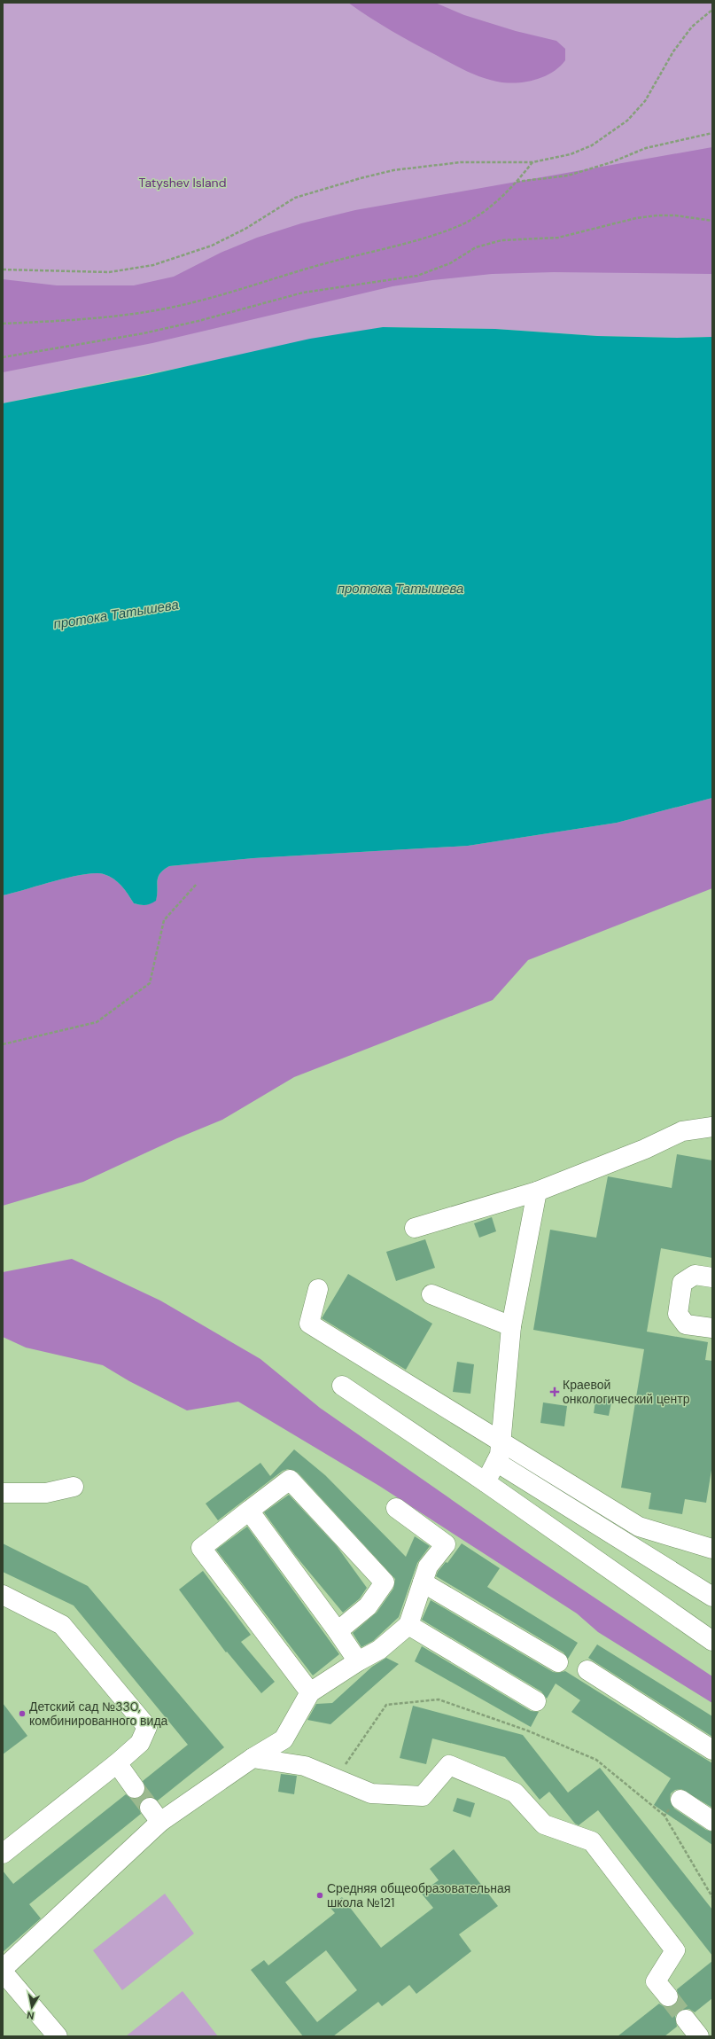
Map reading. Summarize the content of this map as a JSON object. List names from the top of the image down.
{
  "water": ["протока Татышева"],
  "parks": ["Tatyshev Island"],
  "places": {
    "health": ["Краевой онкологический центр"],
    "other": ["Детский сад №330, комбинированного вида", "Средняя общеобразовательная школа №121"]
  },
  "north": "bottom"
}
